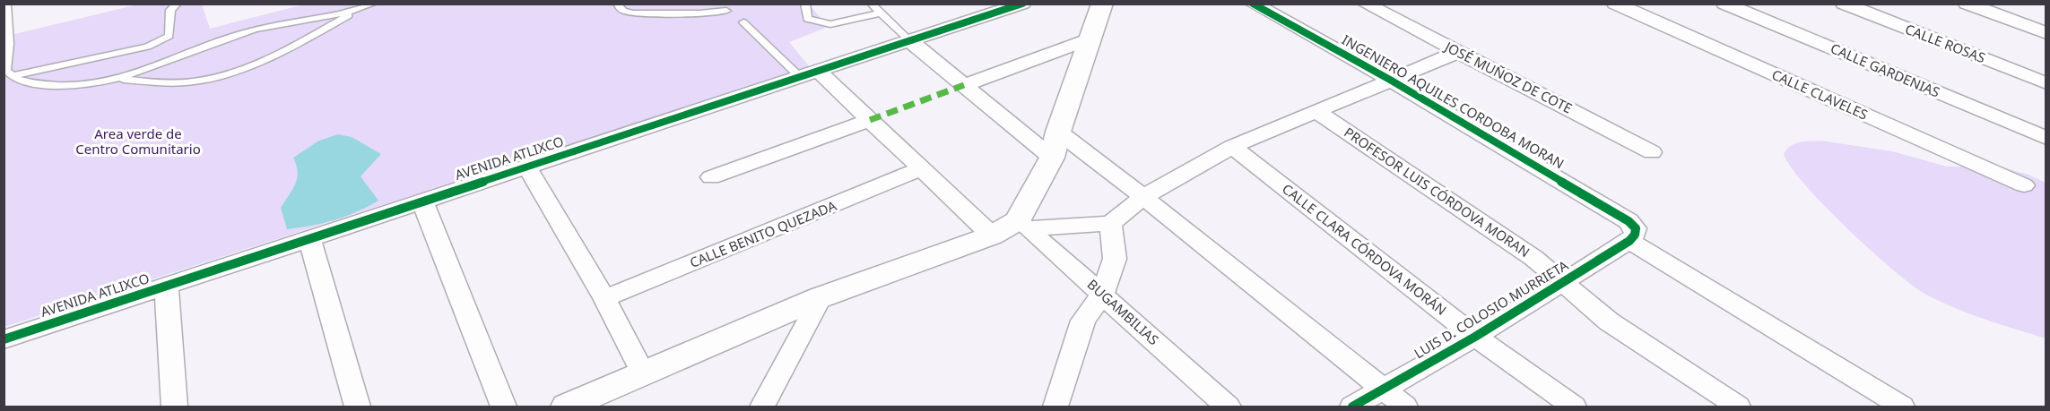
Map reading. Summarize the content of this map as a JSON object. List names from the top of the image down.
{
  "streets": {
    "street": [
      "CALLE ROSAS",
      "CALLE GARDENIAS",
      "JOSÉ MUÑOZ DE COTE",
      "CALLE CLAVELES",
      "INGENIERO AQUILES CORDOBA MORAN",
      "AVENIDA ATLIXCO",
      "PROFESOR LUIS CÓRDOVA MORAN",
      "CALLE BENITO QUEZADA",
      "CALLE CLARA CÓRDOVA MORÁN",
      "LUIS D. COLOSIO MURRIETA",
      "BUGAMBILIAS"
    ]
  },
  "crossings": [
    ["INGENIERO AQUILES CORDOBA MORAN", "LUIS D. COLOSIO MURRIETA"],
    ["PROFESOR LUIS CÓRDOVA MORAN", "LUIS D. COLOSIO MURRIETA"],
    ["CALLE CLARA CÓRDOVA MORÁN", "LUIS D. COLOSIO MURRIETA"]
  ],
  "parks": ["Area verde de Centro Comunitario"]
}
